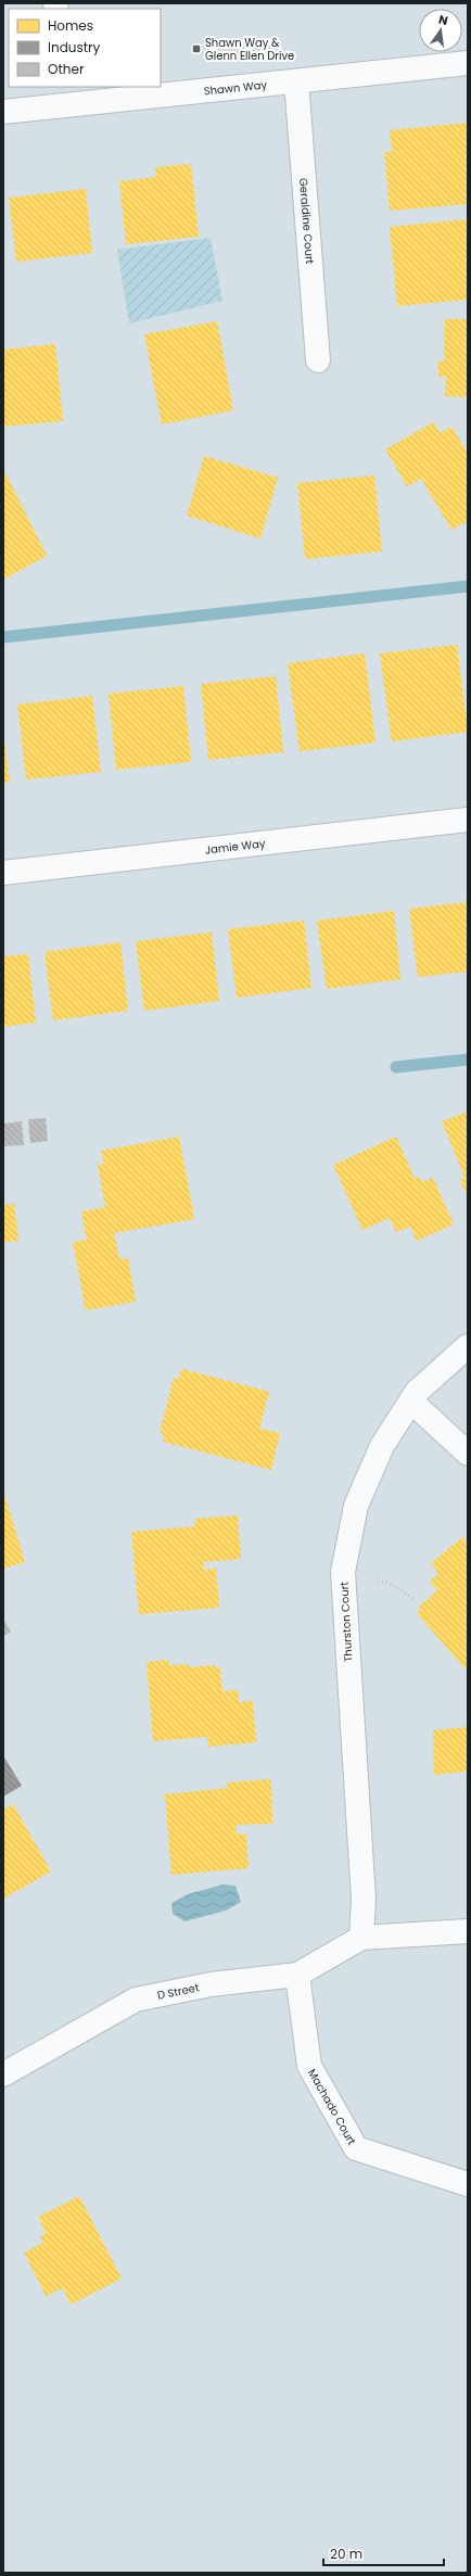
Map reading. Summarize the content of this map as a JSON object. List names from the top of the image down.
{
  "streets": {
    "street": [
      "Shawn Way",
      "Geraldine Court",
      "Jamie Way",
      "Thurston Court",
      "D Street",
      "Machado Court"
    ]
  },
  "crossings": [
    ["Shawn Way", "Geraldine Court"],
    ["Thurston Court", "D Street"],
    ["D Street", "Machado Court"]
  ],
  "places": {
    "transit": ["Shawn Way & Glenn Ellen Drive"]
  },
  "legend": ["Homes", "Industry", "Other"],
  "scale_bar": "20 m",
  "north": "top"
}
